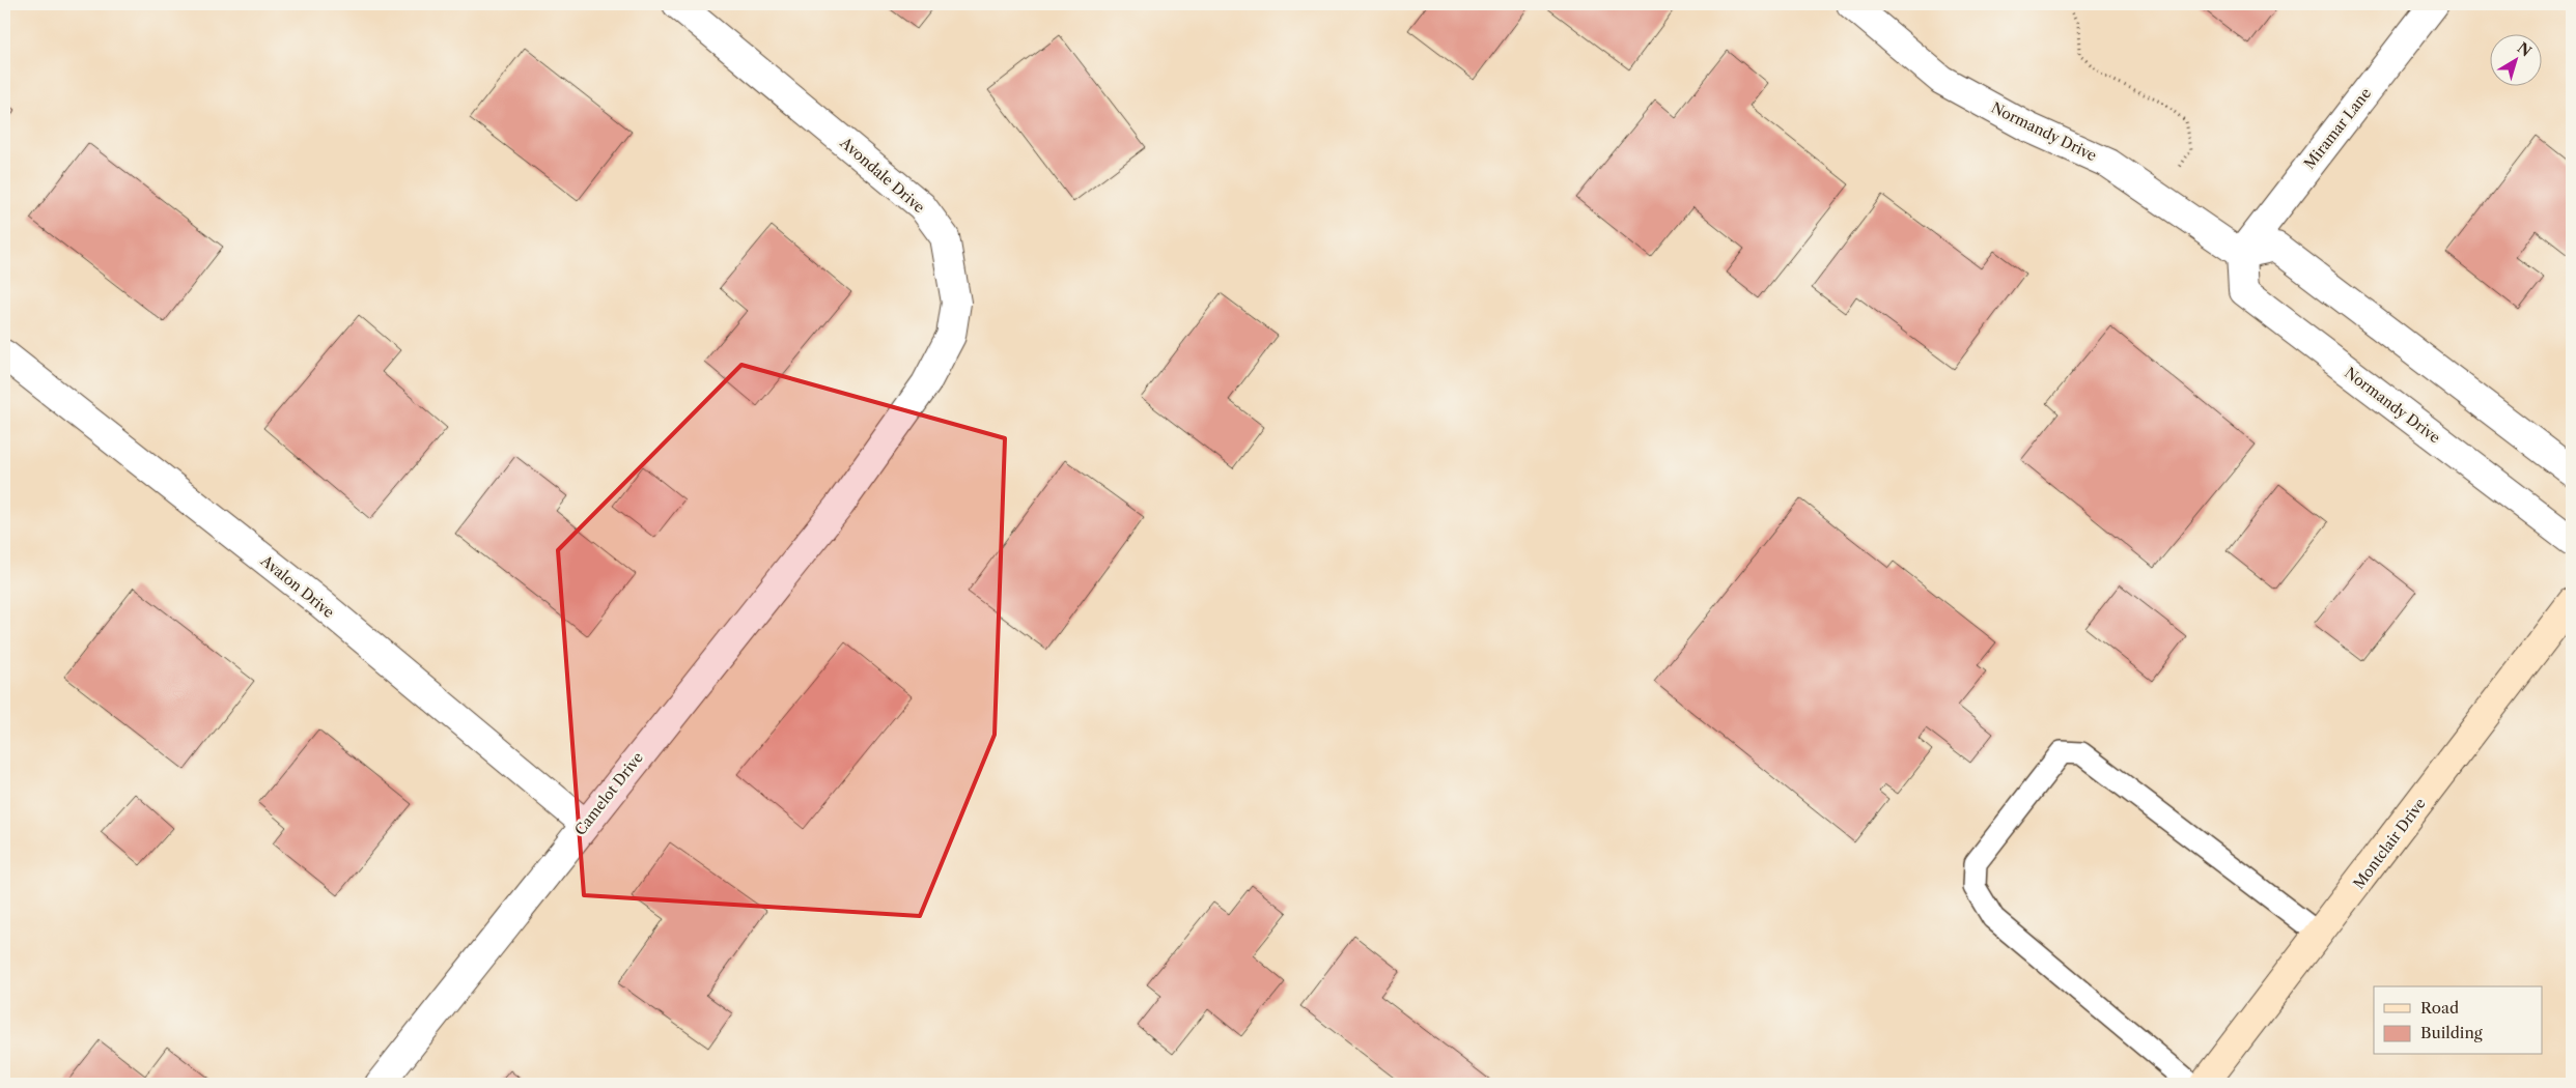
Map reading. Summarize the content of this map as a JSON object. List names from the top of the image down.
{
  "streets": {
    "street": [
      "Miramar Lane",
      "Normandy Drive",
      "Avondale Drive",
      "Avalon Drive",
      "Camelot Drive",
      "Montclair Drive"
    ]
  },
  "crossings": [
    ["Miramar Lane", "Normandy Drive"],
    ["Avondale Drive", "Camelot Drive"],
    ["Avalon Drive", "Camelot Drive"]
  ],
  "legend": ["Road", "Building"],
  "north": "top right"
}
